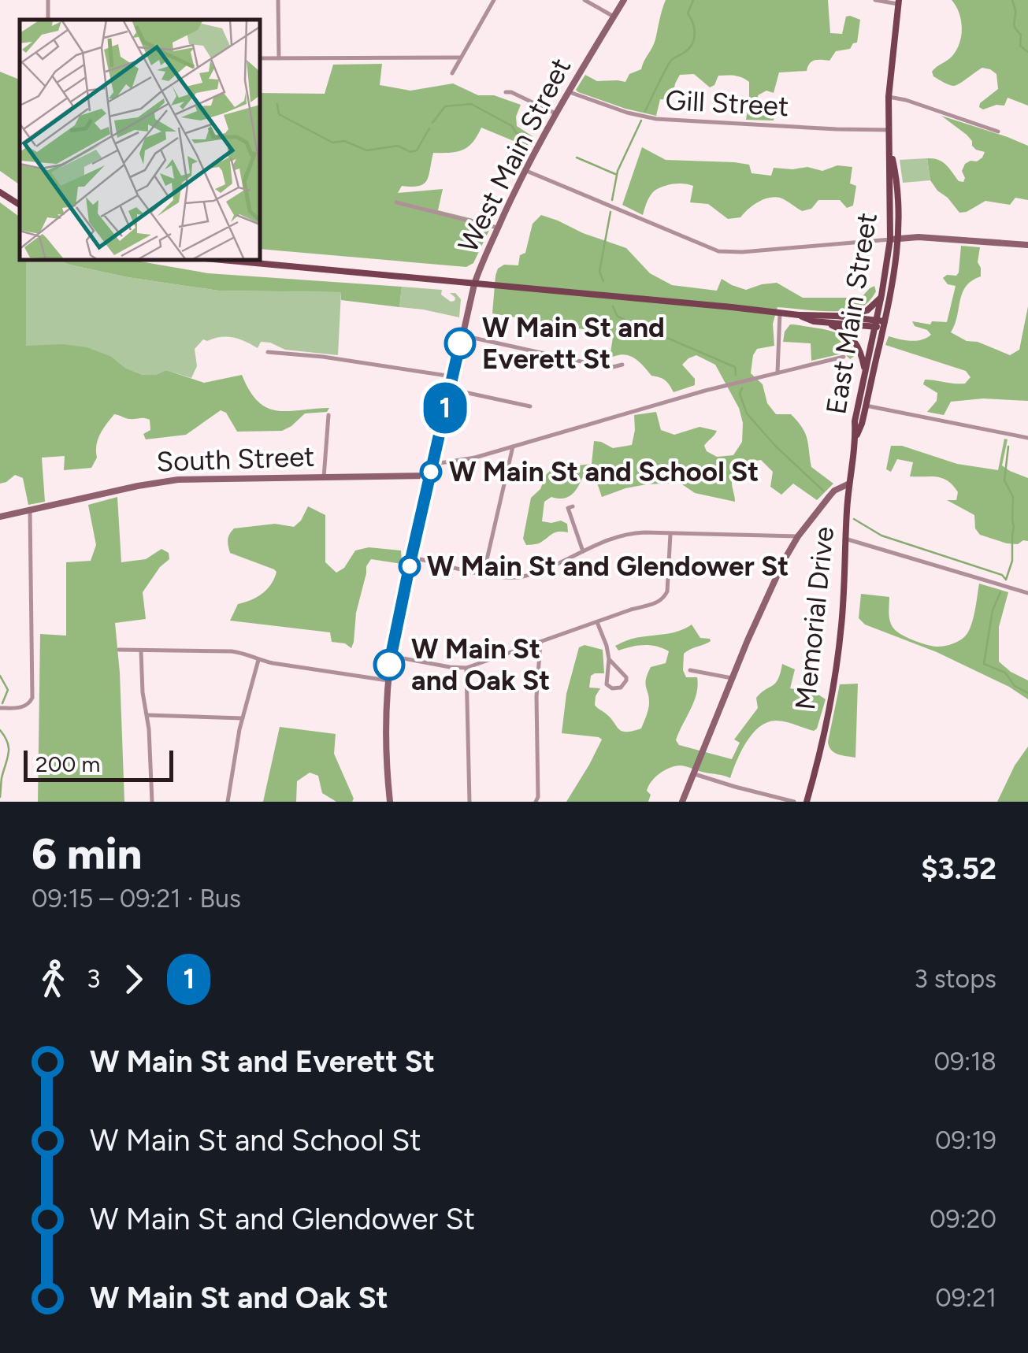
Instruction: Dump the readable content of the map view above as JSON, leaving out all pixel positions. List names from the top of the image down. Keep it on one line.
{"streets":{"main road":["West Main Street","East Main Street","South Street","Memorial Drive"],"street":["Gill Street"]},"crossings":[["Gill Street","West Main Street"],["Gill Street","East Main Street"],["West Main Street","South Street"],["East Main Street","Memorial Drive"]],"places":["W Main St and Everett St","W Main St and School St","W Main St and Glendower St","W Main St and Oak St"],"lines":["bus line 1"],"scale_bar":"200 m","page":{"on_map":"1","scale":"200 m","heading":["6 min","09:15 – 09:21 · Bus","$3.52"],"legs":["3","1","3 stops"],"list":[{"name":"W Main St and Everett St","value":"09:18"},{"name":"W Main St and School St","value":"09:19"},{"name":"W Main St and Glendower St","value":"09:20"},{"name":"W Main St and Oak St","value":"09:21"}]}}
